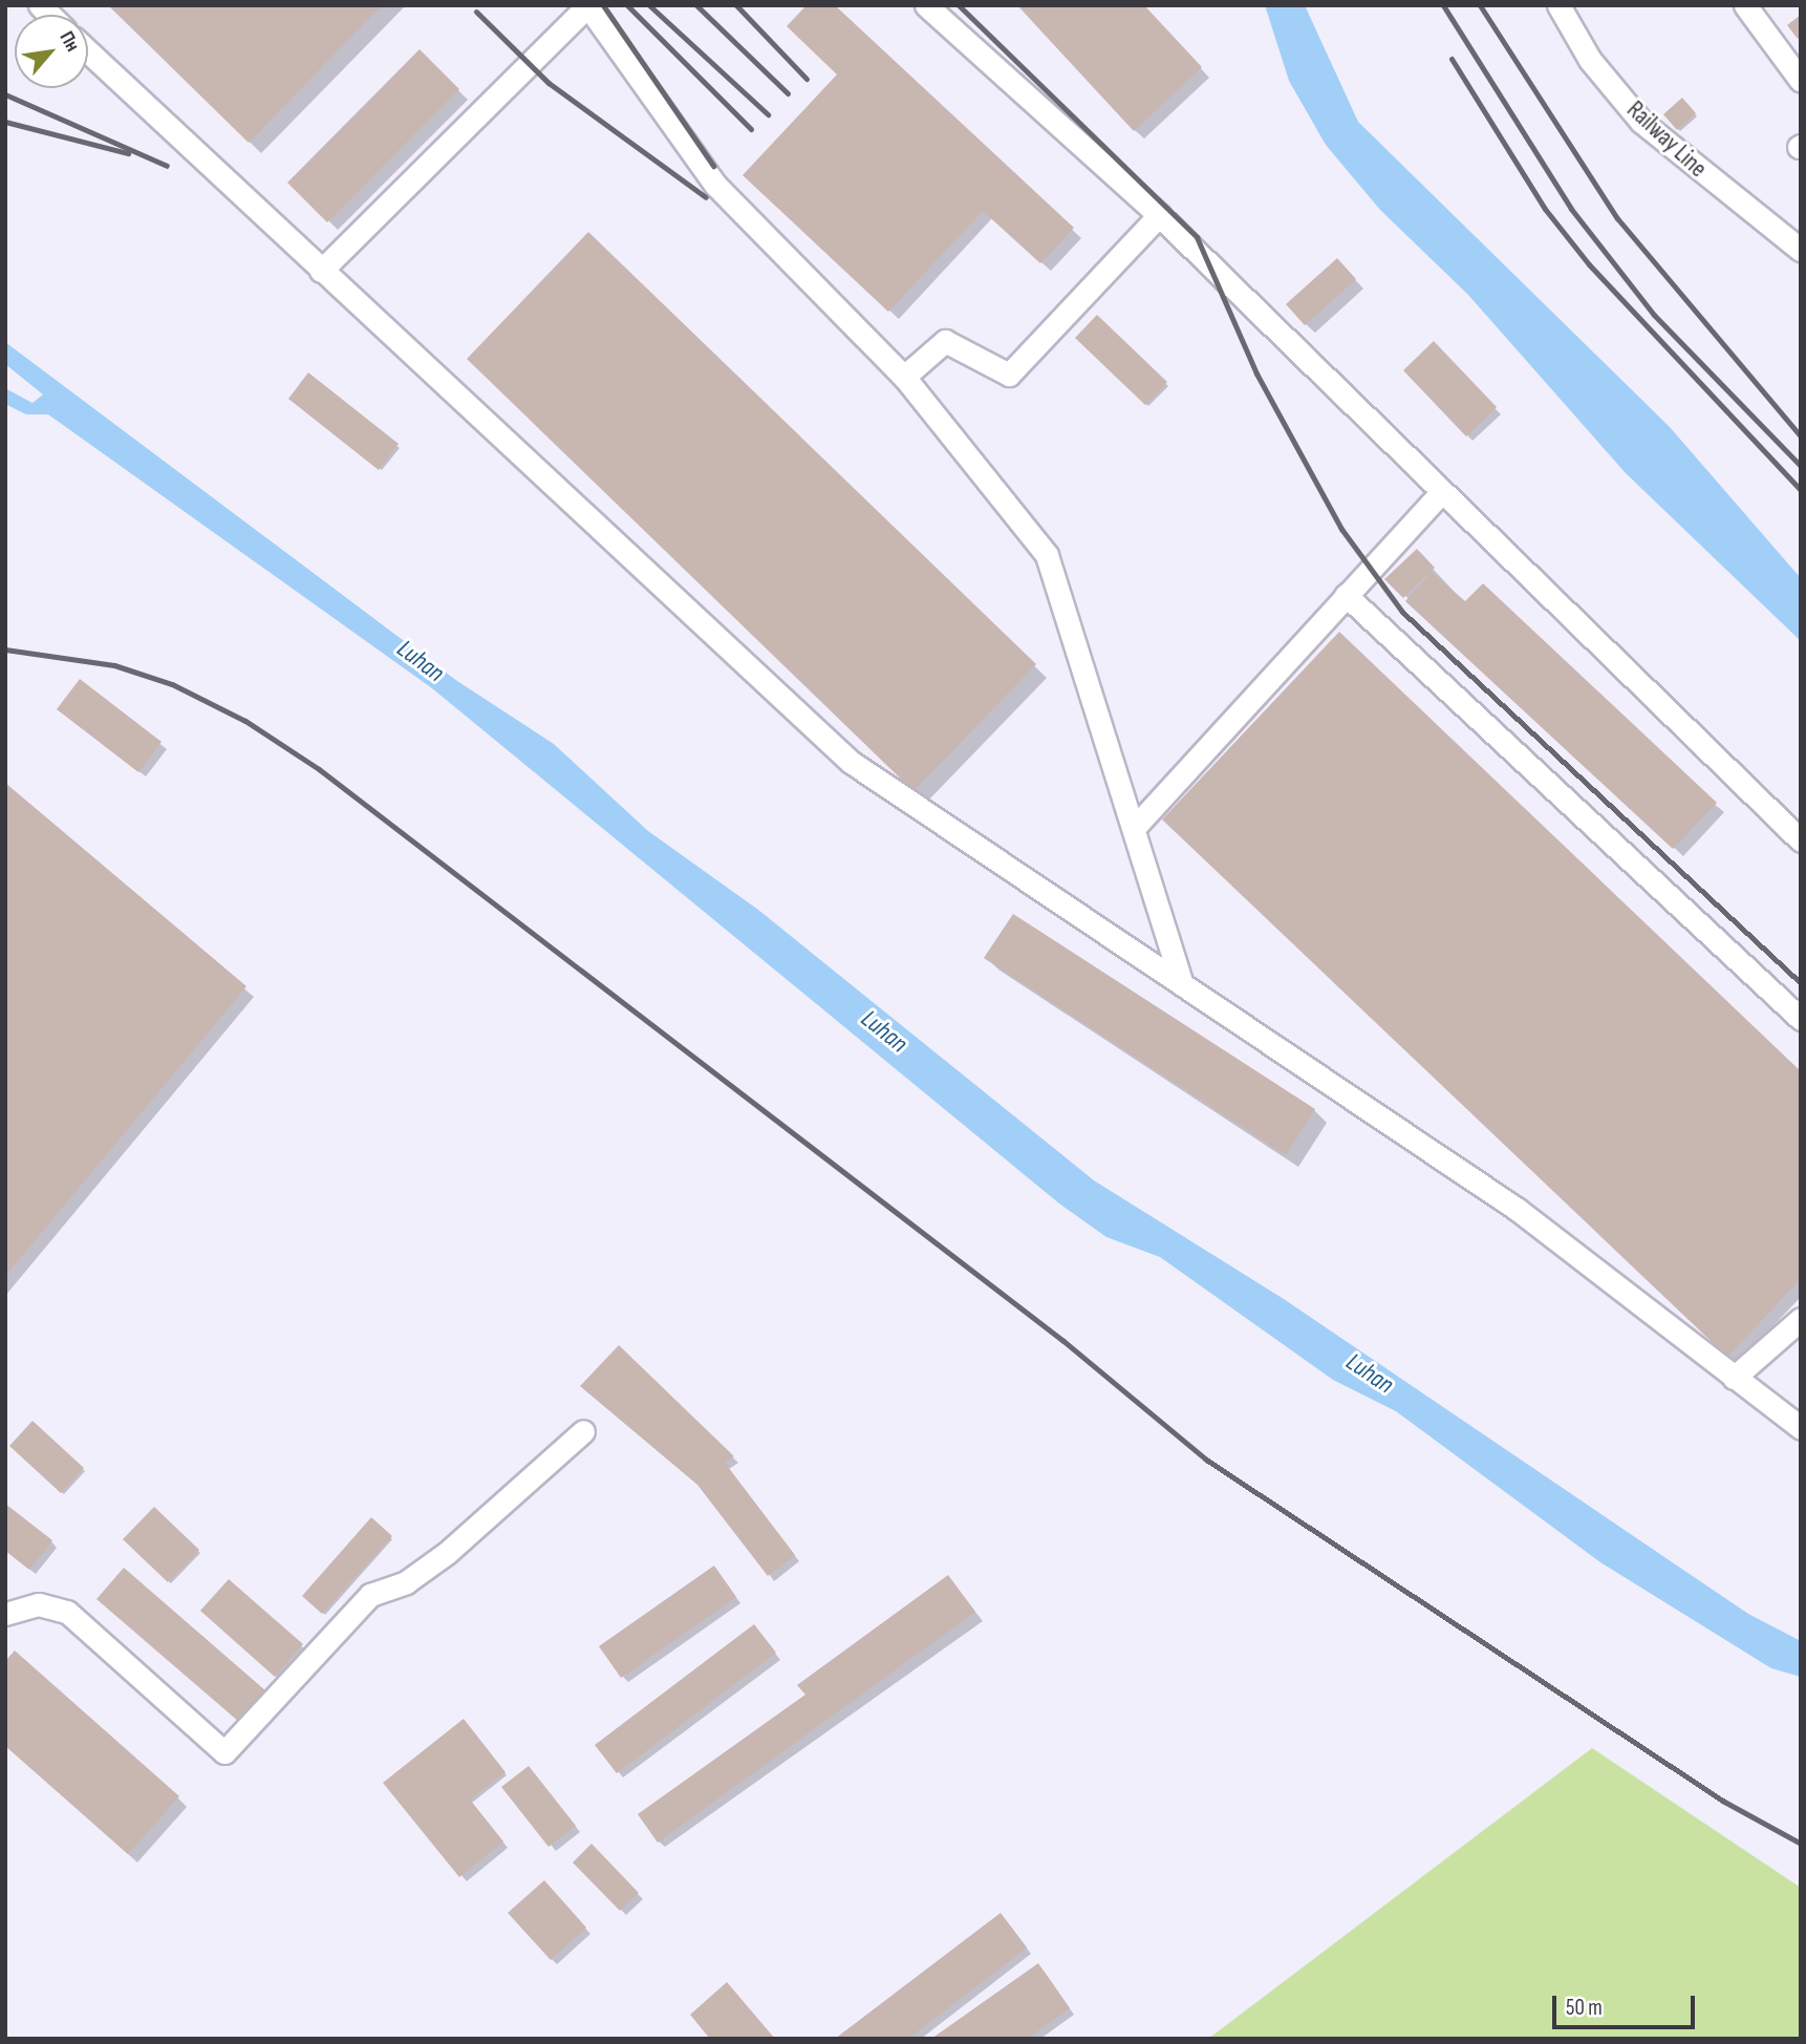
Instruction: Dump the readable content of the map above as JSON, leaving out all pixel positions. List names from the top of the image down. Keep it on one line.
{"streets":{"street":["Railway Line"]},"water":["Luhan"],"scale_bar":"50 m","north":"top right"}
